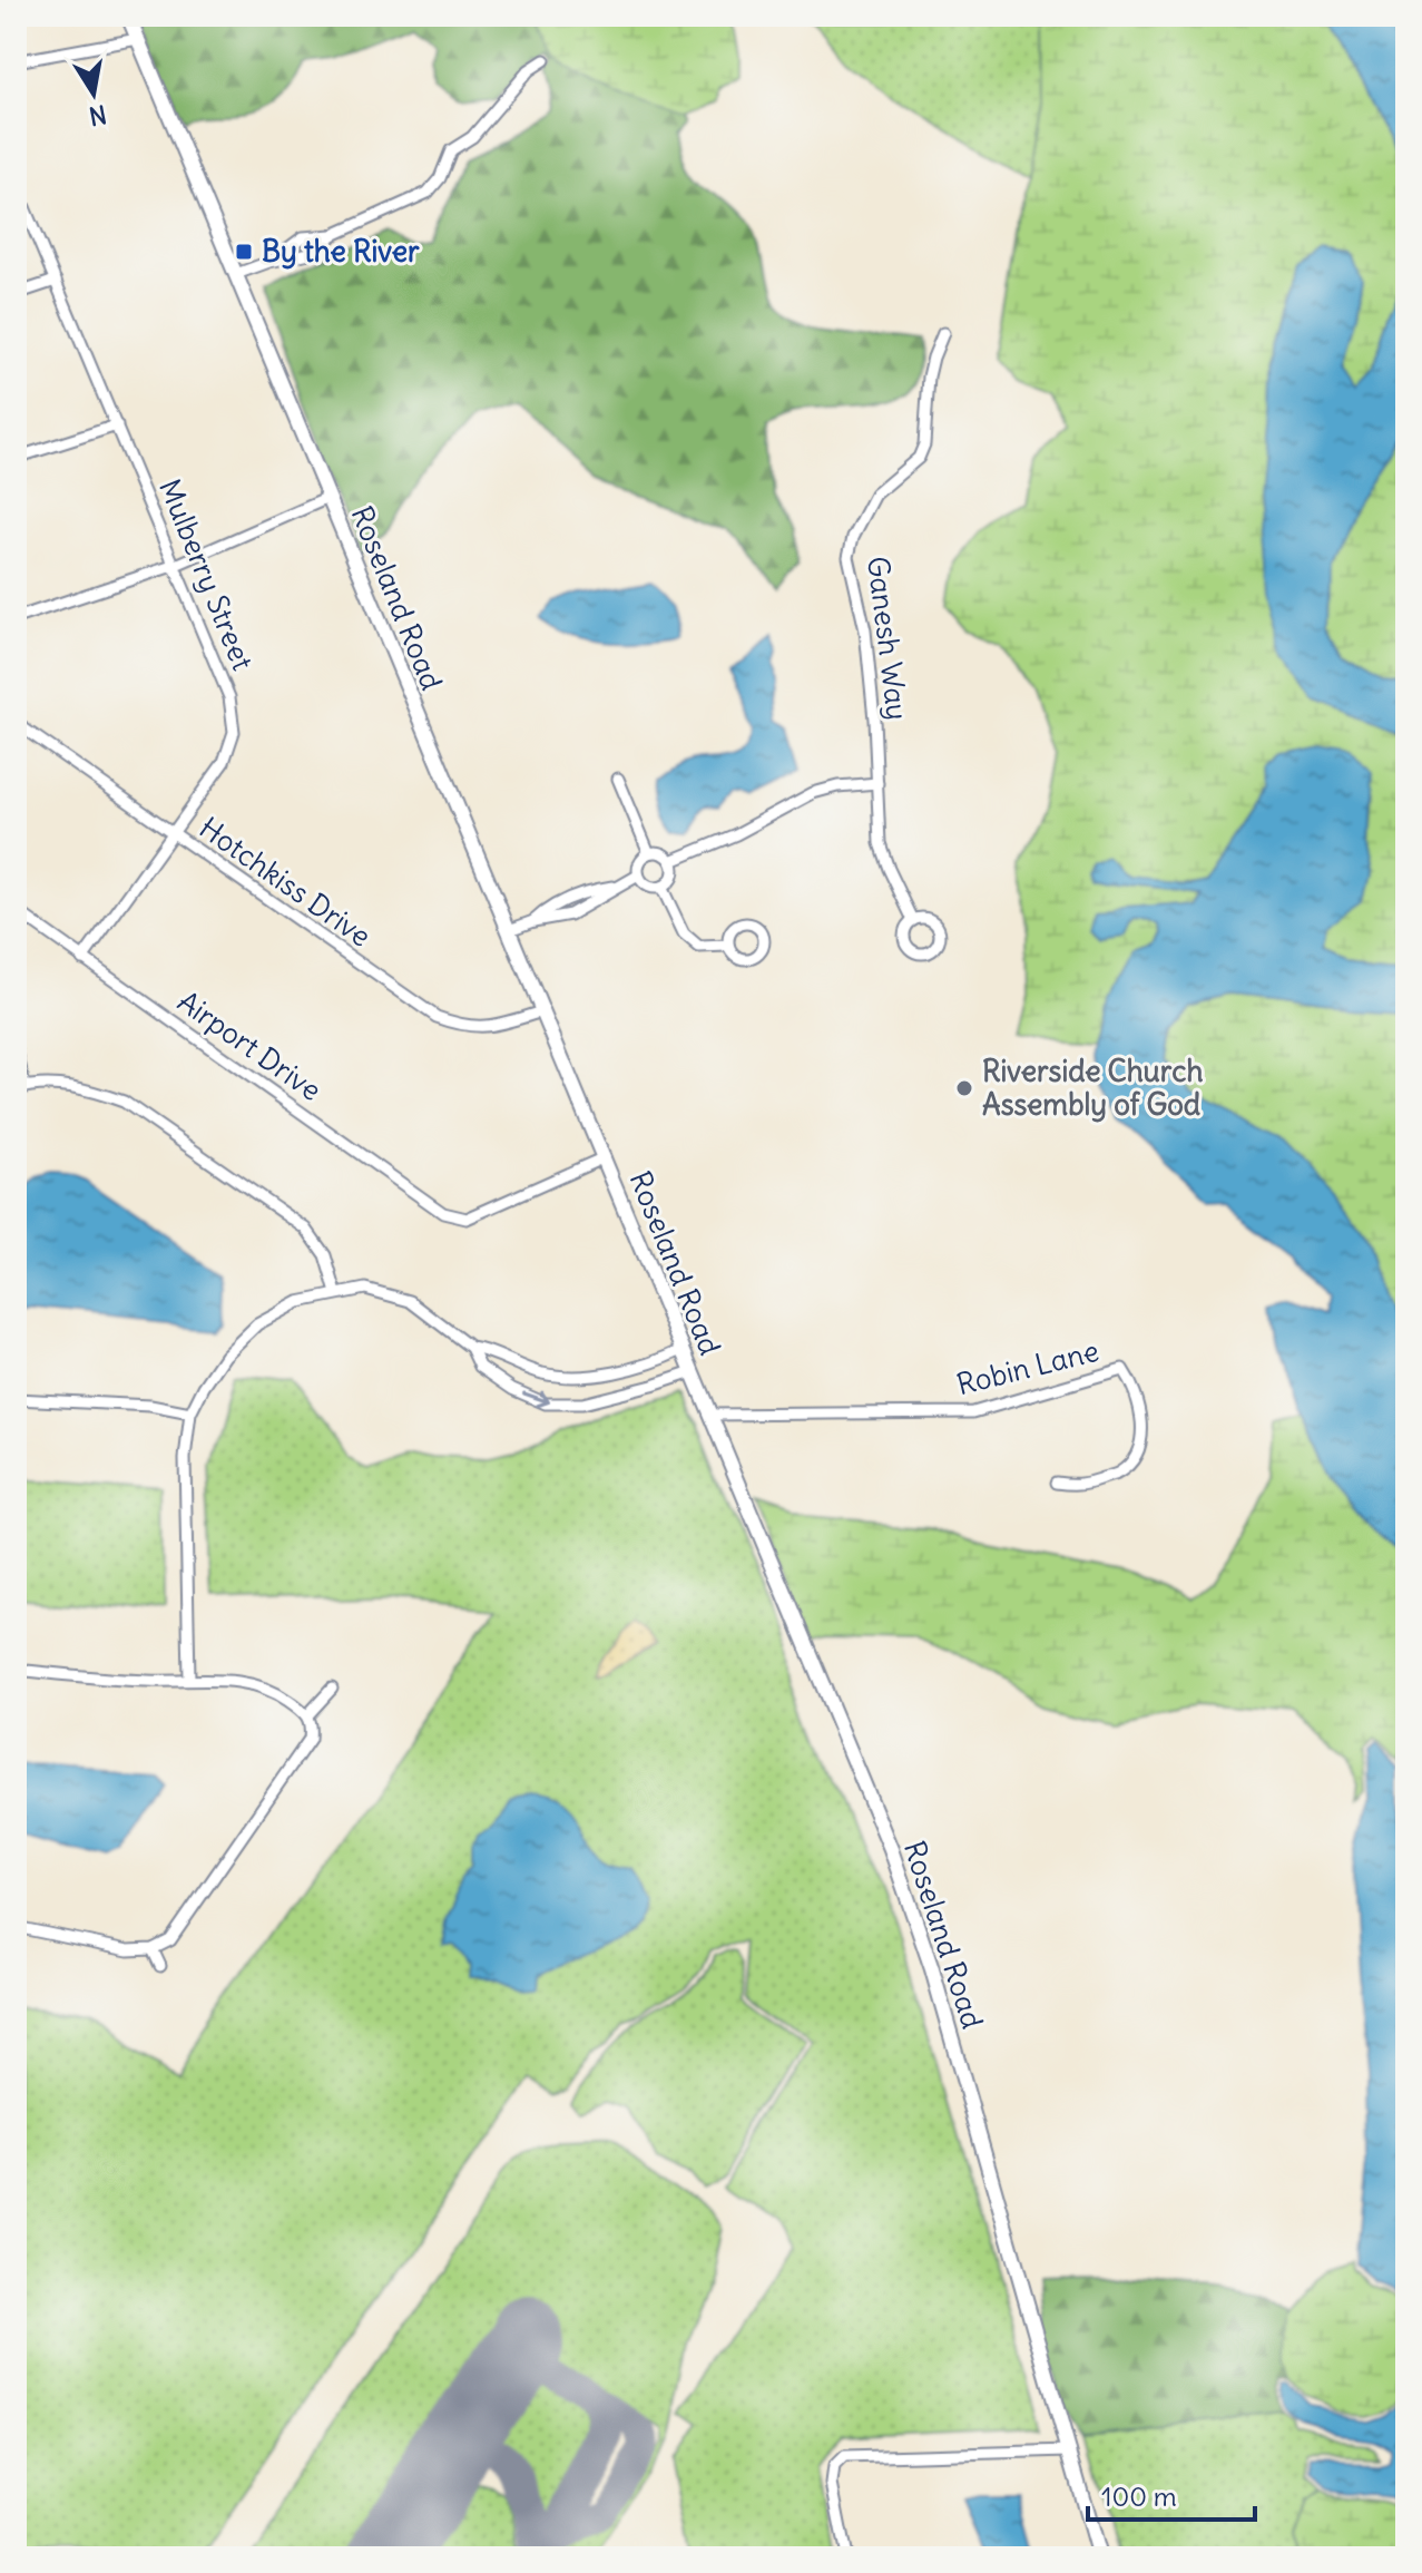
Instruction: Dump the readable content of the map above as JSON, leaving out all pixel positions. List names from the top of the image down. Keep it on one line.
{"streets":{"main road":["Roseland Road"],"street":["Mulberry Street","Ganesh Way","Hotchkiss Drive","Airport Drive","Robin Lane"]},"crossings":[["Mulberry Street","Hotchkiss Drive"],["Mulberry Street","Airport Drive"],["Roseland Road","Hotchkiss Drive"],["Roseland Road","Airport Drive"],["Roseland Road","Robin Lane"]],"places":{"transit":["By the River"],"other":["Riverside Church Assembly of God"]},"scale_bar":"100 m","north":"bottom"}
